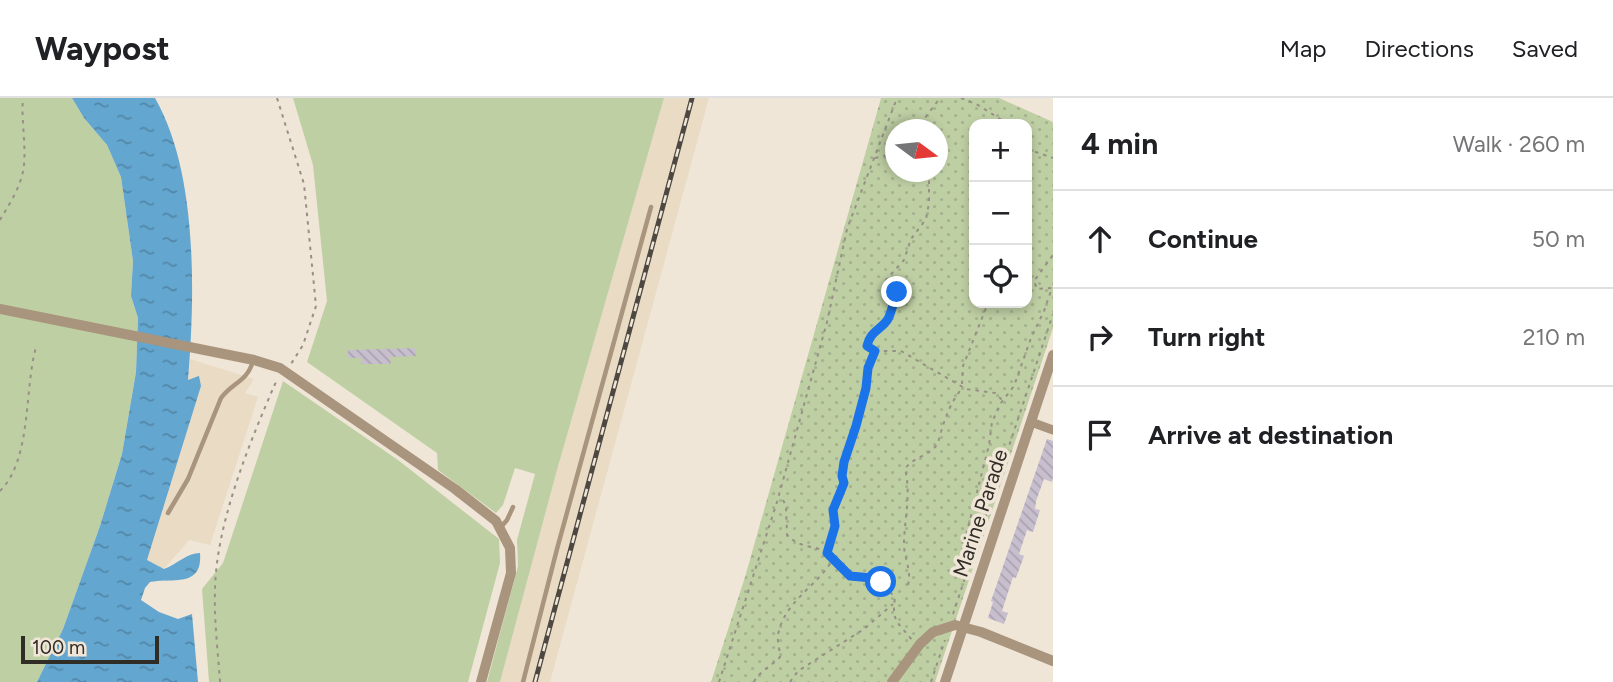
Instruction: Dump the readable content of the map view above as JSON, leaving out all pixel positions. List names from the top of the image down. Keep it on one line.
{"streets":{"street":["Marine Parade"]},"scale_bar":"100 m","north":"right","page":{"header":"Waypost","nav":["Map","Directions","Saved"],"heading":["4 min","Walk · 260 m"],"map_buttons":["+","−"],"list":[["Continue","50 m"],["Turn right","210 m"],"Arrive at destination"],"scale":"100 m"}}
